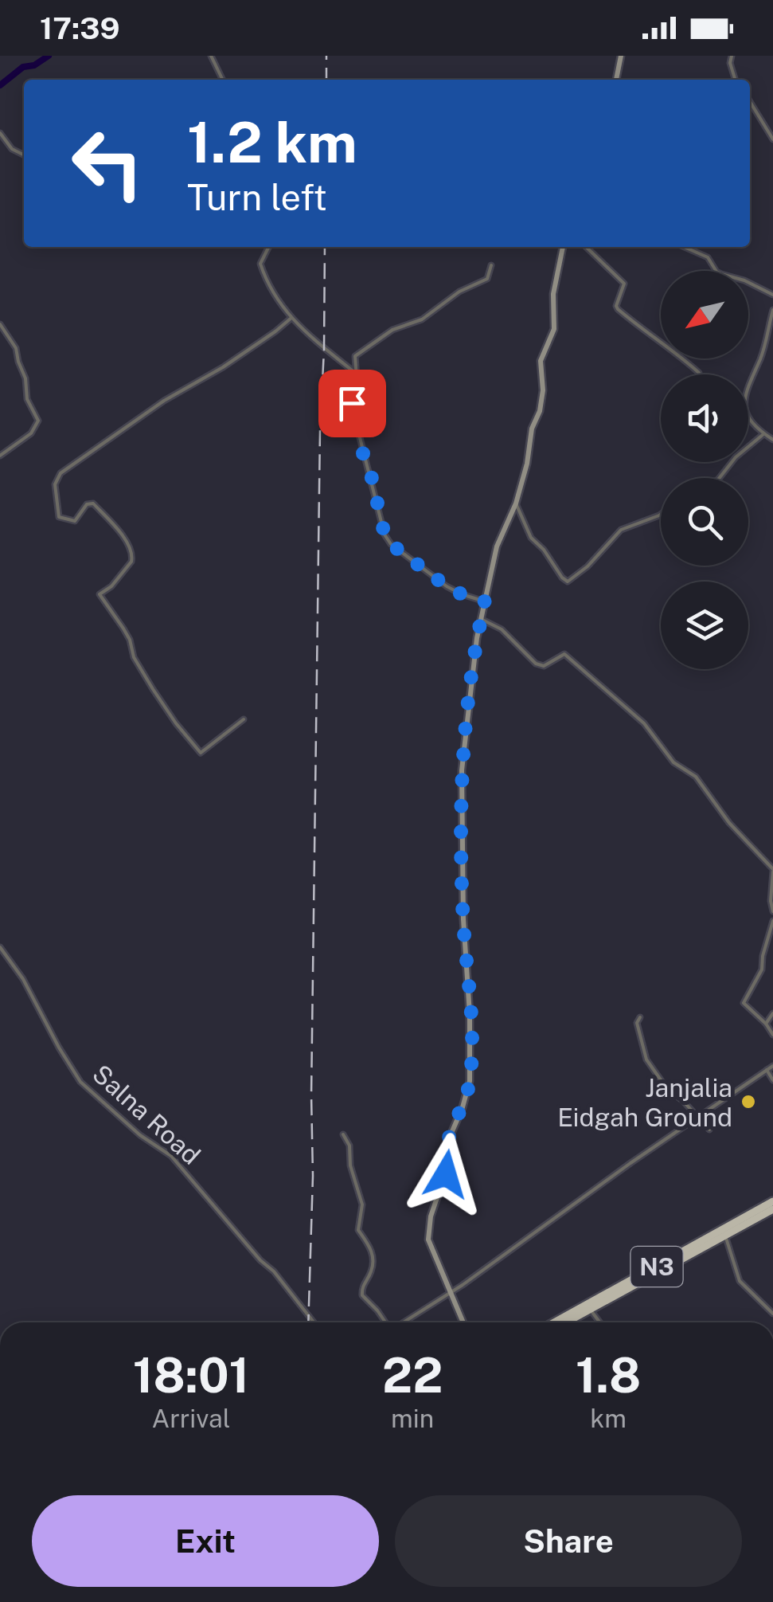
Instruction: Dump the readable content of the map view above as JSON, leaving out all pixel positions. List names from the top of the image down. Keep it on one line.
{"streets":{"highway":["N3"],"street":["Salna Road"]},"places":["Janjalia Eidgah Ground"],"north":"bottom left","page":{"status":"17:39","turn":["1.2 km","Turn left"],"eta":["18:01","Arrival","22","min","1.8","km"],"buttons":["Exit","Share"]}}
